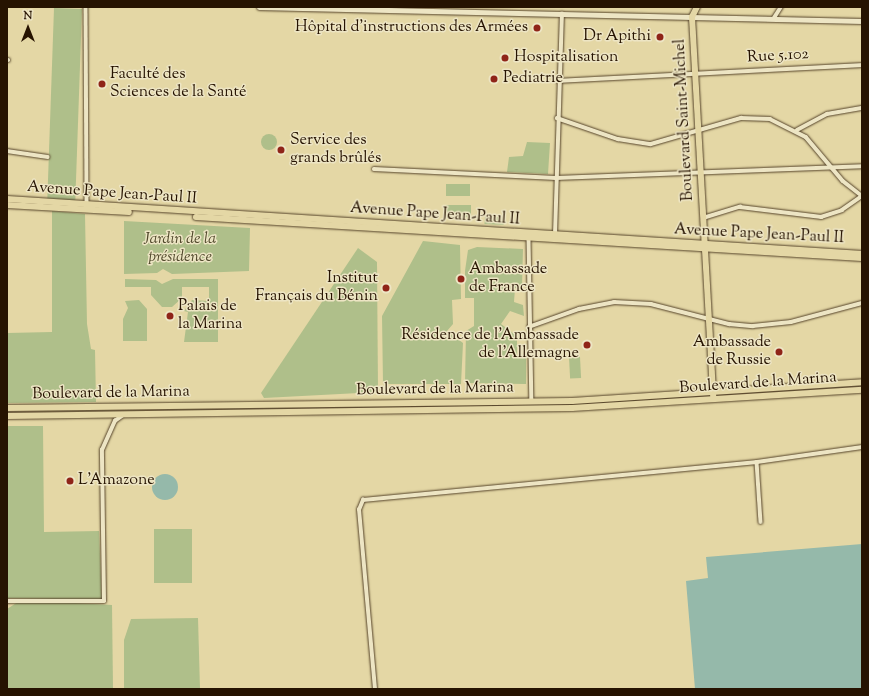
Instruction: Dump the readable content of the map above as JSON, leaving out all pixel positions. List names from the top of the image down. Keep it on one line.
{"streets":{"main road":["Boulevard Saint-Michel","Avenue Pape Jean-Paul II","Boulevard de la Marina"],"street":["Rue 5.102"]},"crossings":[["Rue 5.102","Boulevard Saint-Michel"],["Boulevard Saint-Michel","Avenue Pape Jean-Paul II"],["Boulevard Saint-Michel","Boulevard de la Marina"]],"parks":["Jardin de la présidence"],"places":["Hôpital d'instructions des Armées","Dr Apithi","Hospitalisation","Pediatrie","Faculté des Sciences de la Santé","Service des grands brûlés","Ambassade de France","Institut Français du Bénin","Palais de la Marina","Résidence de l'Ambassade de l'Allemagne","Ambassade de Russie","L'Amazone"],"north":"top"}
